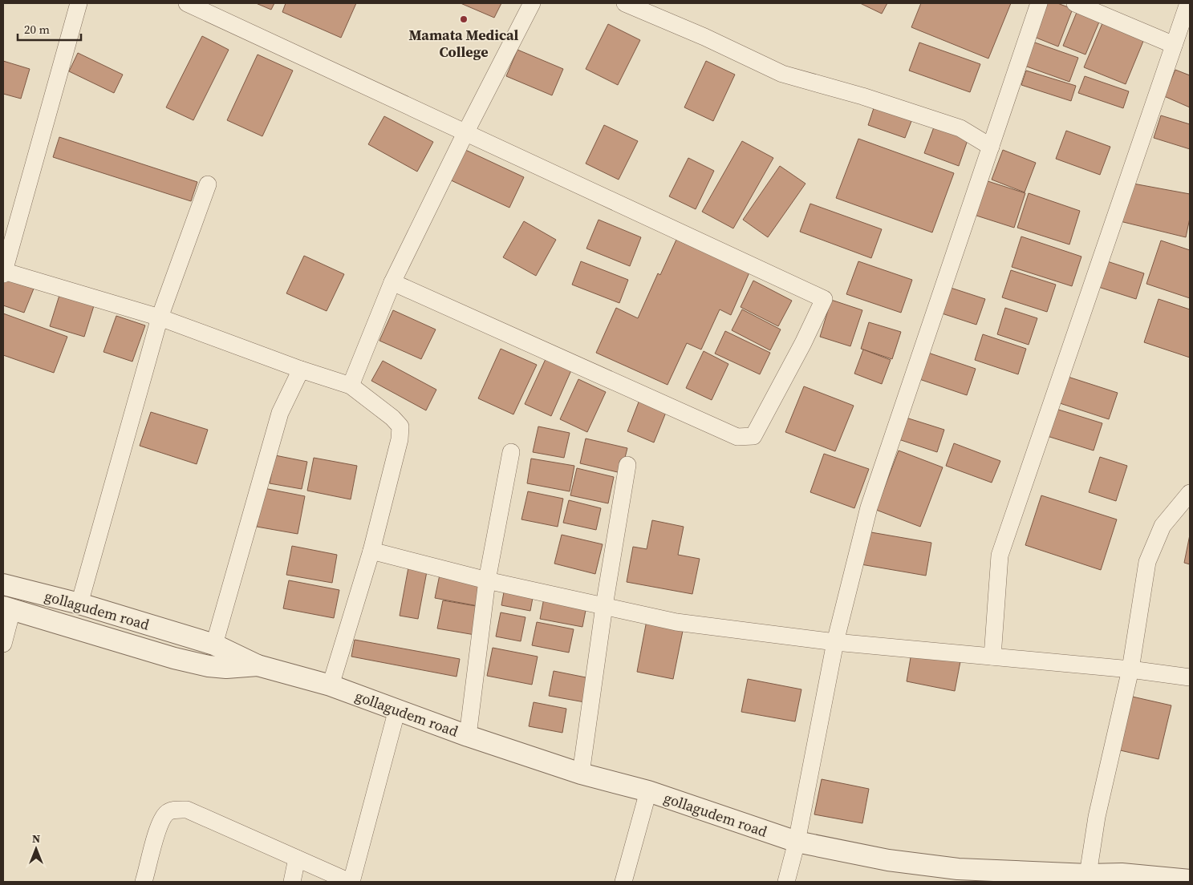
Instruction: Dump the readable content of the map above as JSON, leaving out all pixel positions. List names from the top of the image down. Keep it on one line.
{"streets":{"street":["gollagudem road"]},"places":["Mamata Medical College"],"scale_bar":"20 m","north":"top"}
